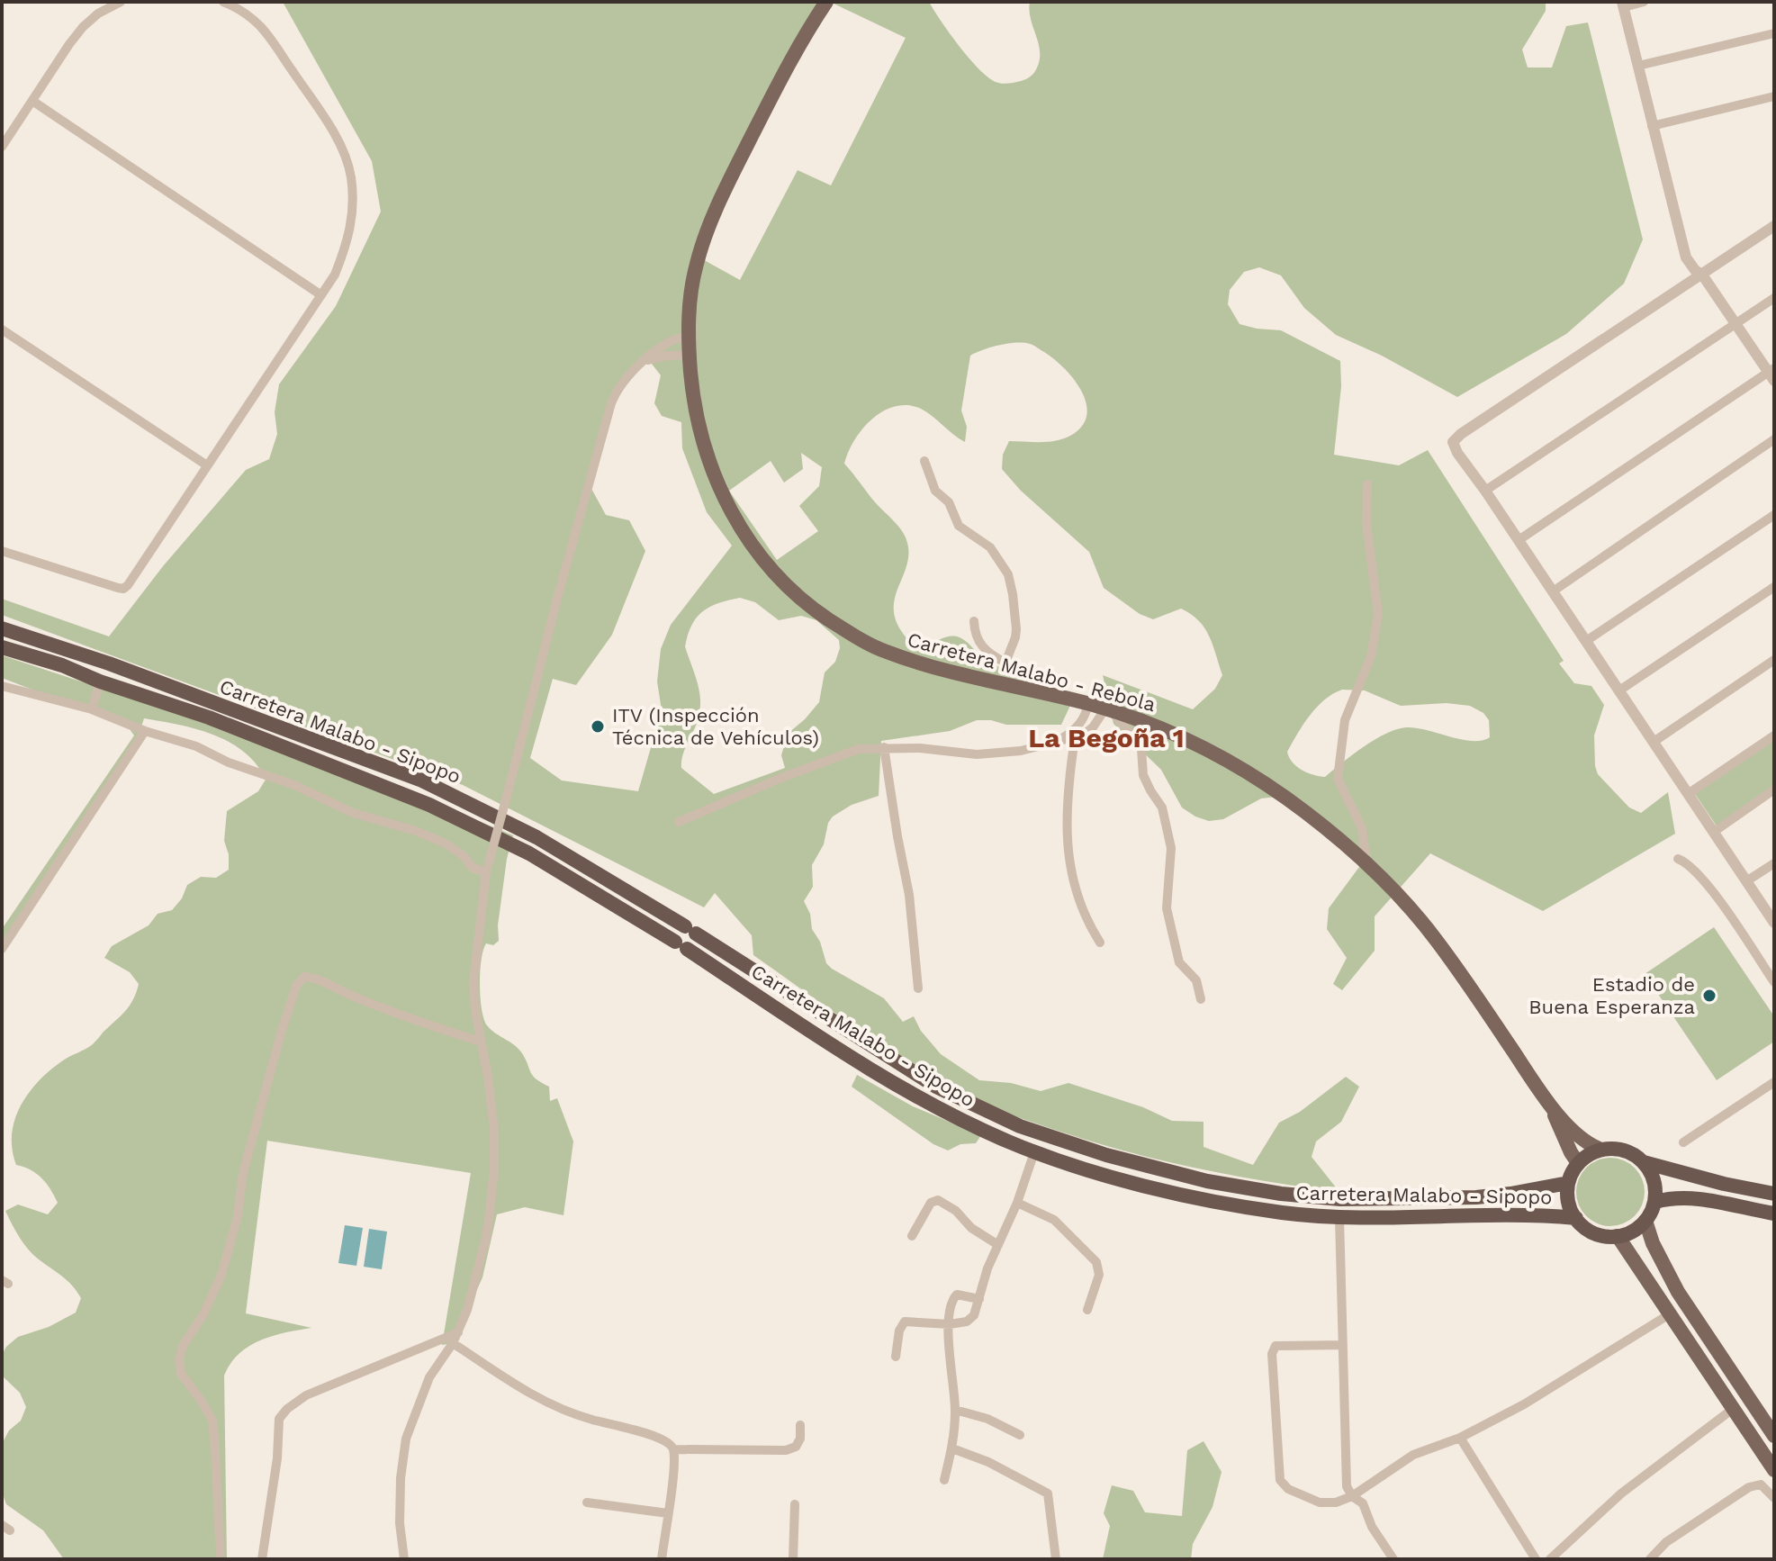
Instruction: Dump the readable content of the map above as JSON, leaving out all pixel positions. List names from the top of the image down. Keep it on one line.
{"streets":{"highway":["Carretera Malabo - Sipopo"],"main road":["Carretera Malabo - Rebola"]},"crossings":[["Carretera Malabo - Rebola","Carretera Malabo - Sipopo"]],"districts":["La Begoña 1"],"places":["ITV (Inspección Técnica de Vehículos)","Estadio de Buena Esperanza"]}
